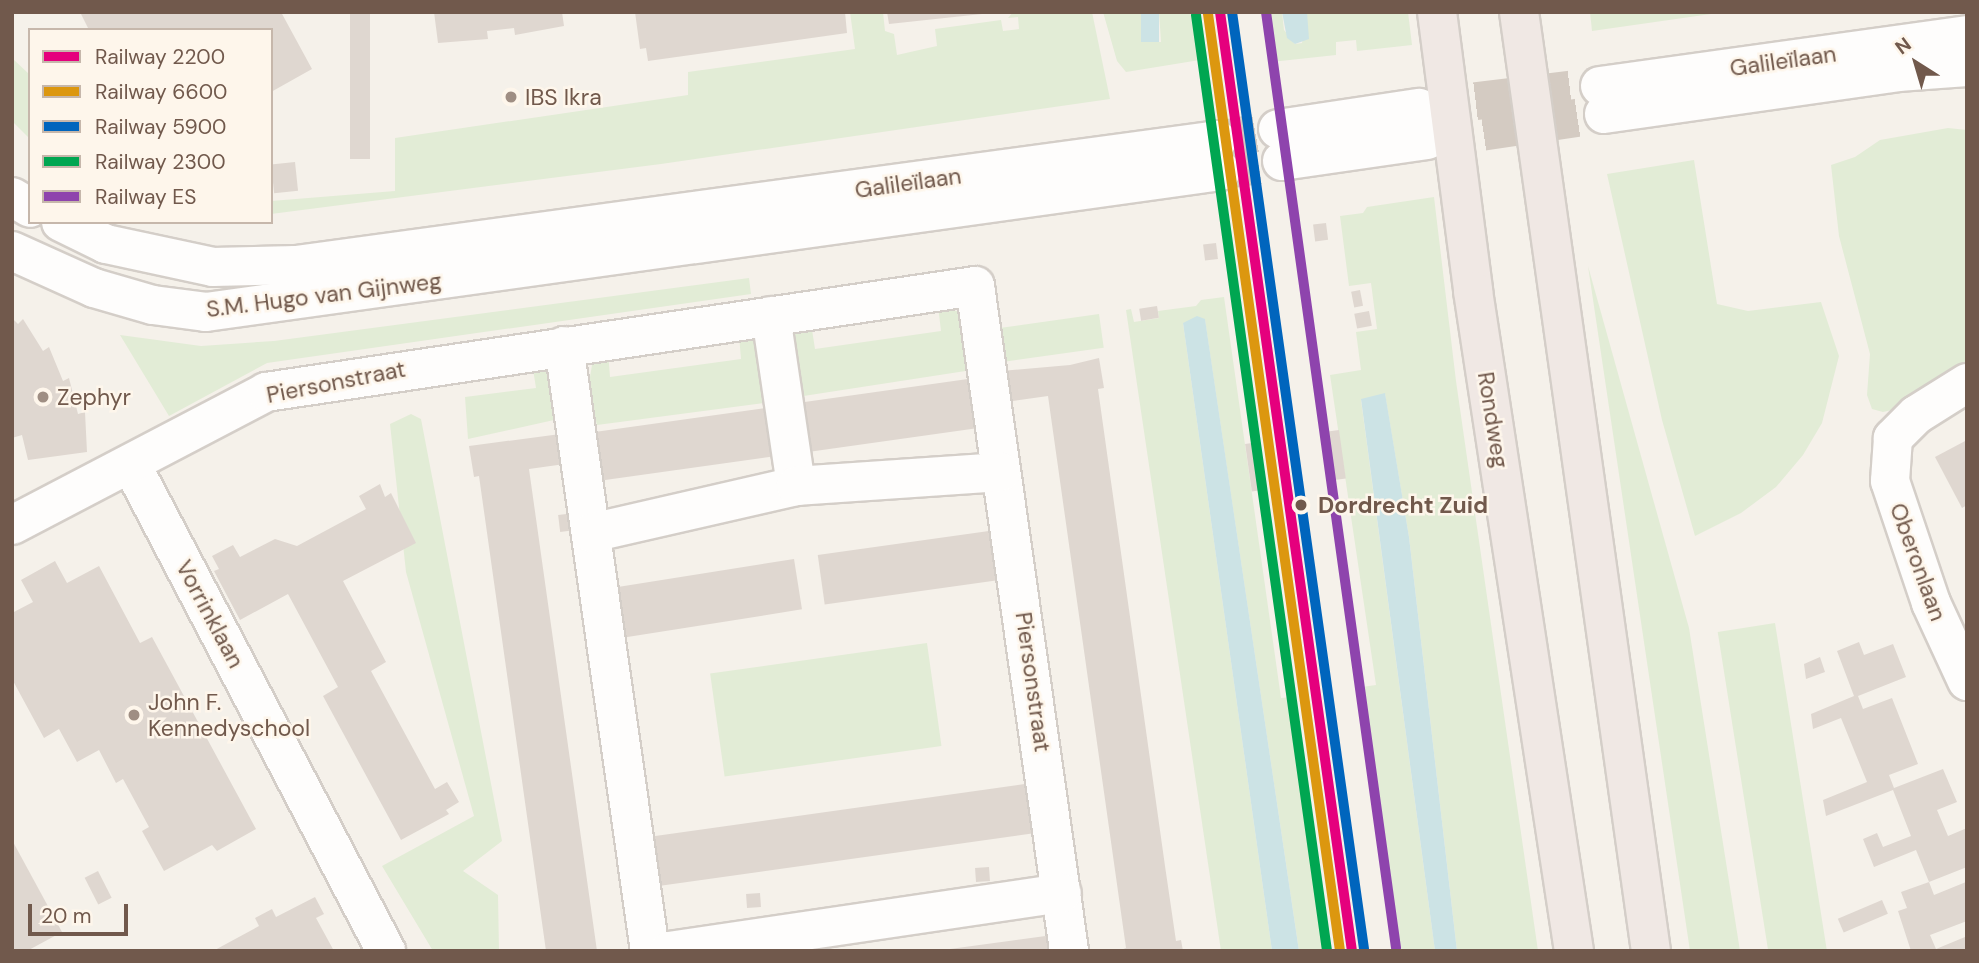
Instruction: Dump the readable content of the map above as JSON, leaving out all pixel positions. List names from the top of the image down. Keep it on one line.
{"streets":{"highway":["Rondweg"],"street":["Galileïlaan","S.M. Hugo van Gijnweg","Piersonstraat","Oberonlaan","Vorrinklaan"]},"crossings":[["Galileïlaan","S.M. Hugo van Gijnweg"],["Piersonstraat","Vorrinklaan"]],"places":["IBS Ikra","Zephyr","Dordrecht Zuid","John F. Kennedyschool"],"lines":["rail line 2200","rail line 5900","rail line ES","rail line 6600","rail line 2300"],"legend":["Railway 2200","Railway 6600","Railway 5900","Railway 2300","Railway ES"],"scale_bar":"20 m","north":"top left"}
